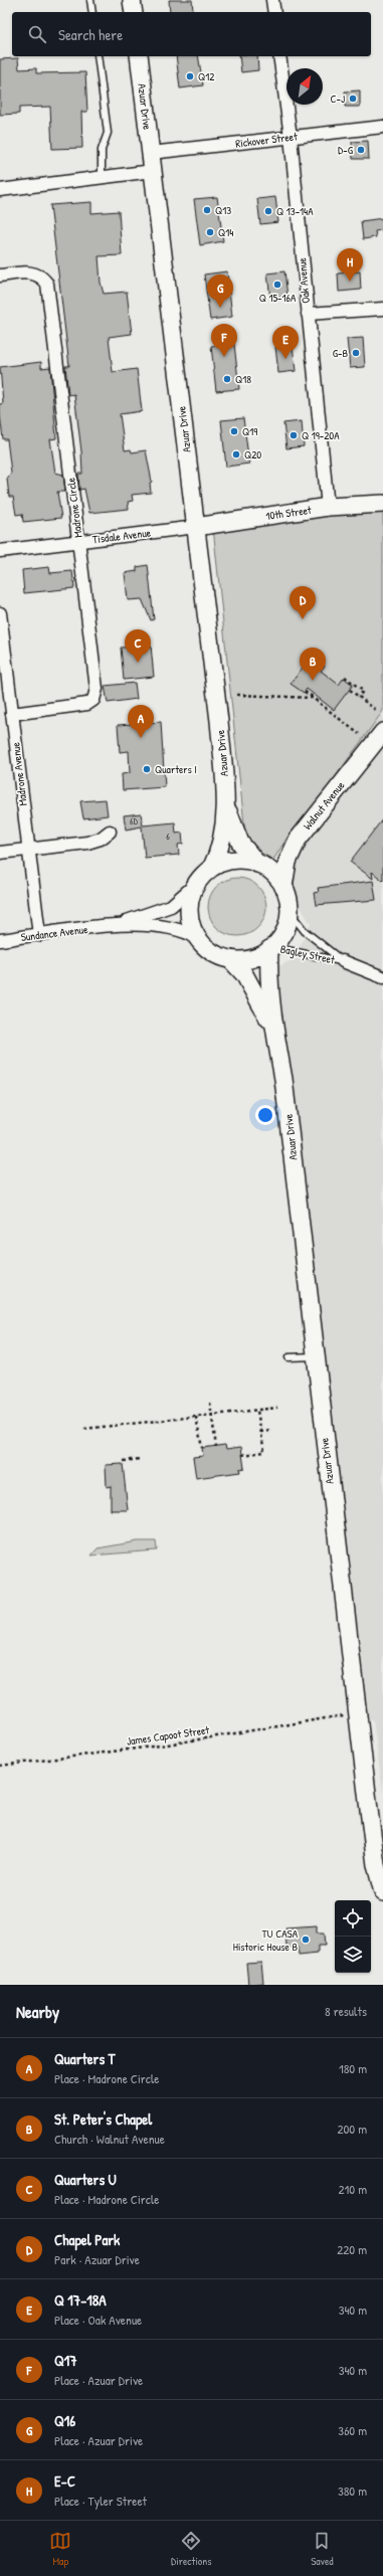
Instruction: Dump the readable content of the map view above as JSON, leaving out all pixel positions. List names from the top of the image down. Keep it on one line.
{"streets":{"main road":["Azuar Drive","10th Street","Walnut Avenue"],"street":["Rickover Street","Oak Avenue","Madrone Circle","Tisdale Avenue","Madrone Avenue","Sundance Avenue","Bagley Street"],"path":["James Capoot Street"]},"crossings":[["Azuar Drive","Rickover Street"],["Azuar Drive","10th Street"],["Azuar Drive","Tisdale Avenue"],["Azuar Drive","Walnut Avenue"],["Azuar Drive","Sundance Avenue"],["Azuar Drive","Bagley Street"],["Rickover Street","Oak Avenue"],["Oak Avenue","10th Street"],["Madrone Circle","Tisdale Avenue"],["Madrone Circle","Madrone Avenue"],["10th Street","Tisdale Avenue"],["Madrone Avenue","Sundance Avenue"],["Walnut Avenue","Sundance Avenue"],["Walnut Avenue","Bagley Street"],["Sundance Avenue","Bagley Street"]],"places":["Q12","C-J","D-G","Q13","Q 13-14A","Q14","Q 15-16A","G-B","Q18","Q19","Q 19-20A","Q20","Quarters I","TU CASA Historic House B"],"house_numbers":["6D","6"],"north":"top right","page":{"search":"Search here","pins":["H","G","F","E","D","C","B","A"],"heading":["Nearby","8 results"],"list":[{"mark":"A","name":"Quarters T","note":"Place · Madrone Circle","value":"180 m"},{"mark":"B","name":"St. Peter's Chapel","note":"Church · Walnut Avenue","value":"200 m"},{"mark":"C","name":"Quarters U","note":"Place · Madrone Circle","value":"210 m"},{"mark":"D","name":"Chapel Park","note":"Park · Azuar Drive","value":"220 m"},{"mark":"E","name":"Q 17-18A","note":"Place · Oak Avenue","value":"340 m"},{"mark":"F","name":"Q17","note":"Place · Azuar Drive","value":"340 m"},{"mark":"G","name":"Q16","note":"Place · Azuar Drive","value":"360 m"},{"mark":"H","name":"E-C","note":"Place · Tyler Street","value":"380 m"}],"nav":["Map","Directions","Saved"]}}
